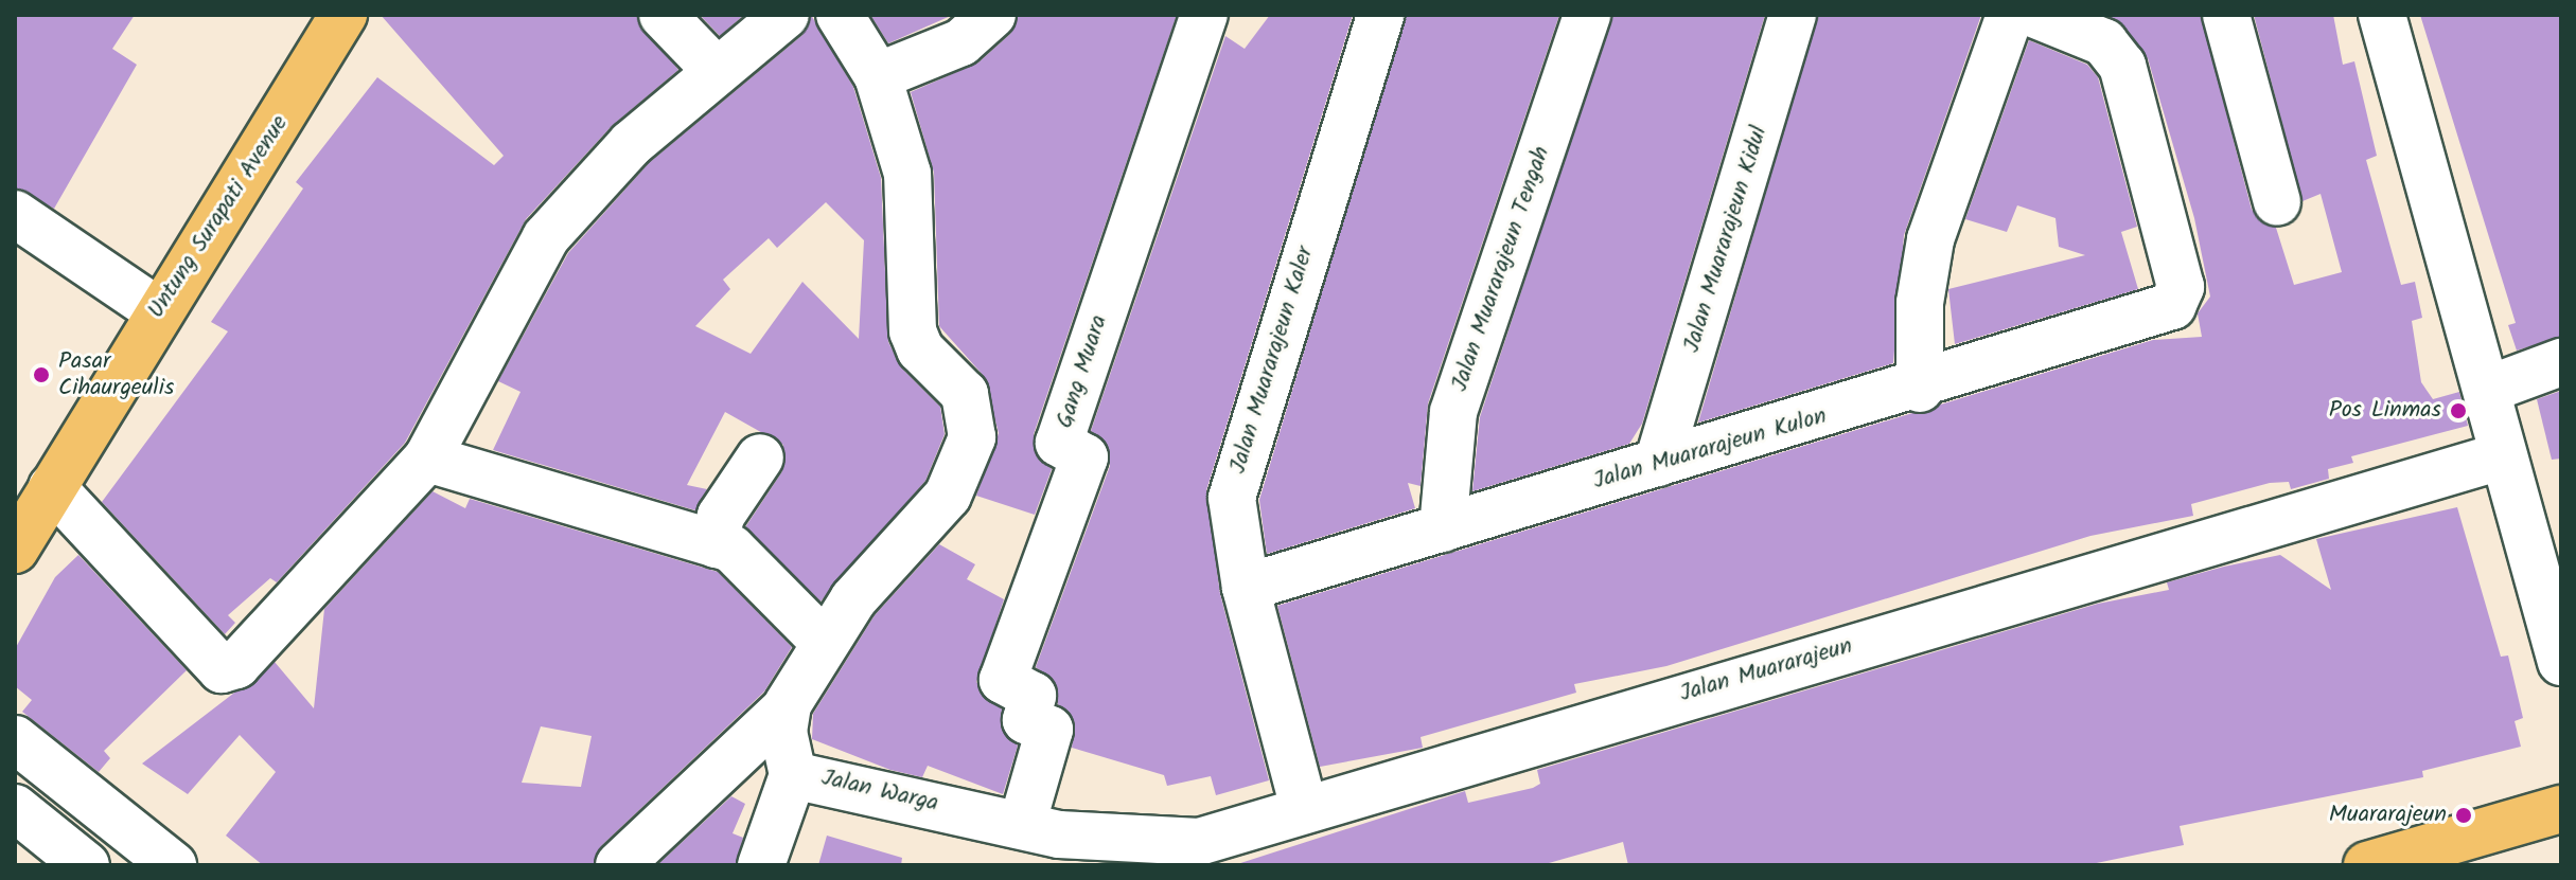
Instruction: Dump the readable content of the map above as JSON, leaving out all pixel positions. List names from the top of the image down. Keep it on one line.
{"streets":{"main road":["Untung Surapati Avenue"],"street":["Jalan Muararajeun Kidul","Jalan Muararajeun Tengah","Jalan Muararajeun Kaler","Gang Muara","Jalan Muararajeun Kulon","Jalan Muararajeun","Jalan Warga"]},"crossings":[["Jalan Muararajeun Kidul","Jalan Muararajeun Kulon"],["Jalan Muararajeun Tengah","Jalan Muararajeun Kulon"],["Jalan Muararajeun Kaler","Jalan Muararajeun Kulon"],["Jalan Muararajeun Kaler","Jalan Muararajeun"],["Gang Muara","Jalan Muararajeun"],["Gang Muara","Jalan Warga"],["Jalan Muararajeun","Jalan Warga"]],"places":["Pasar Cihaurgeulis","Pos Linmas","Muararajeun"]}
